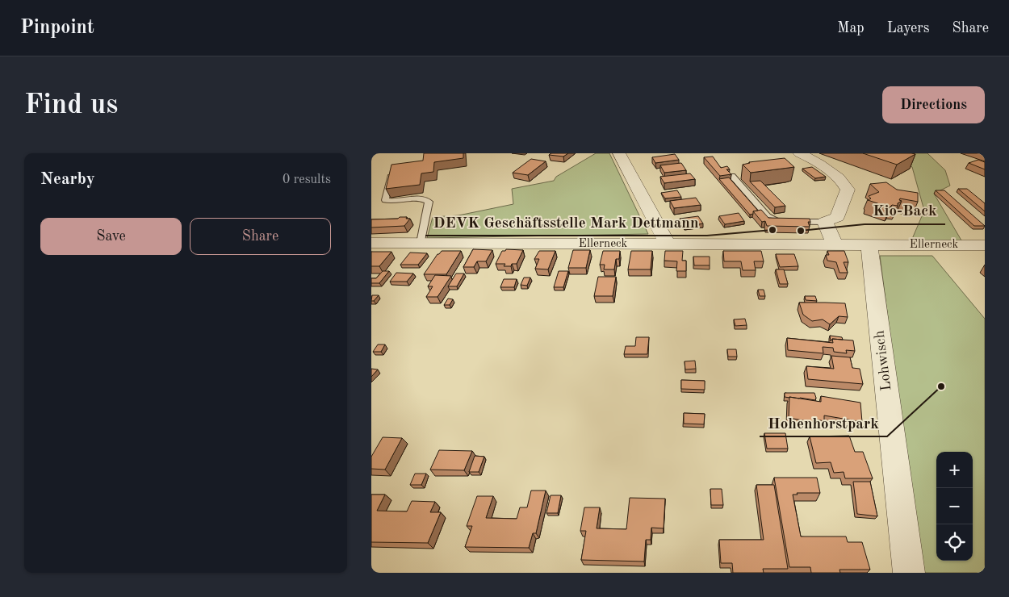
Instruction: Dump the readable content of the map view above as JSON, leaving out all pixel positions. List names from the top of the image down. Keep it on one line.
{"streets":{"street":["Ellerneck","Lohwisch"]},"crossings":[["Ellerneck","Lohwisch"]],"places":["DEVK Geschäftsstelle Mark Dettmann","Kio-Back","Hohenhorstpark"],"page":{"header":"Pinpoint","nav":["Map","Layers","Share"],"buttons":["Directions",["Save","Share"]],"title":"Find us","heading":["Nearby","0 results"],"map_buttons":["+","−"]}}
